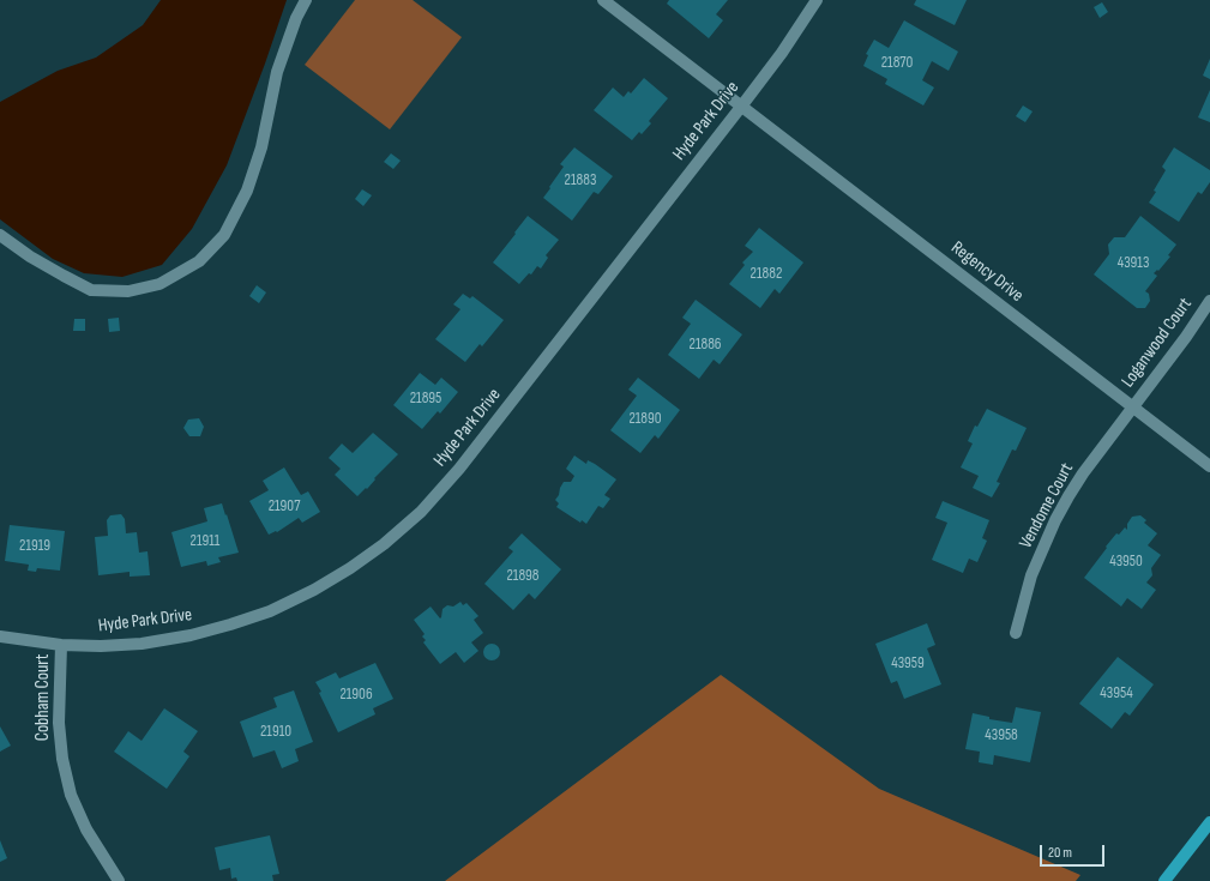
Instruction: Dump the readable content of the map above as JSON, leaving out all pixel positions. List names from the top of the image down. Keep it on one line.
{"streets":{"street":["Hyde Park Drive","Regency Drive","Loganwood Court","Vendome Court","Cobham Court"]},"crossings":[["Hyde Park Drive","Regency Drive"],["Hyde Park Drive","Cobham Court"],["Regency Drive","Loganwood Court"],["Regency Drive","Vendome Court"],["Loganwood Court","Vendome Court"]],"house_numbers":["21870","21883","43913","21882","21886","21895","21890","21907","21911","21919","43950","21898","43959","43954","21906","21910","43958"],"scale_bar":"20 m"}
